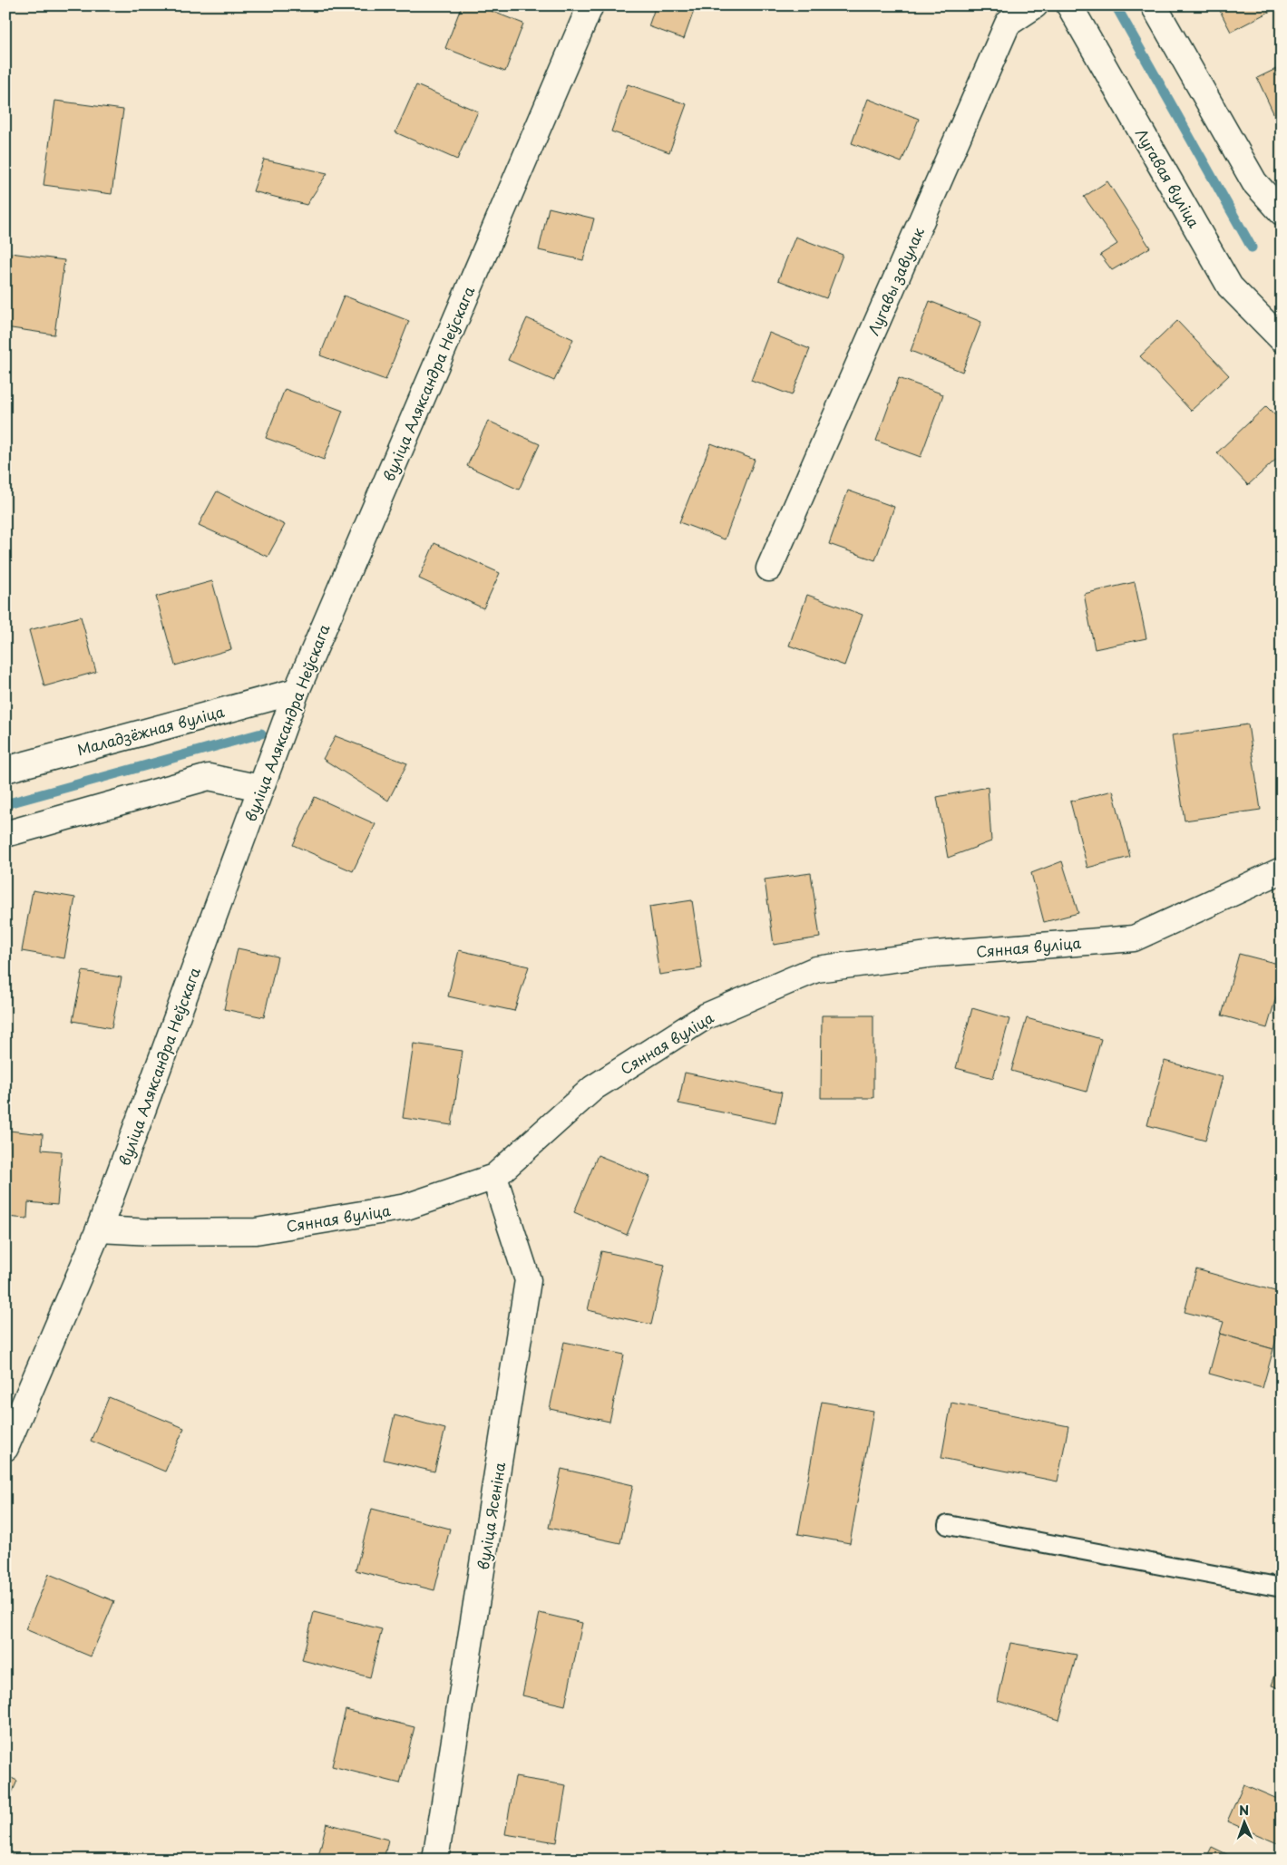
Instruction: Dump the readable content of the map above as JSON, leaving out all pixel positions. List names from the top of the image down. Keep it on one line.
{"streets":{"street":["Лугавая вуліца","Лугавы завулак","вуліца Аляксандра Неўскага","Маладзёжная вуліца","Сянная вуліца","вуліца Ясеніна"]},"crossings":[["вуліца Аляксандра Неўскага","Маладзёжная вуліца"],["вуліца Аляксандра Неўскага","Сянная вуліца"],["Сянная вуліца","вуліца Ясеніна"]],"north":"top"}
